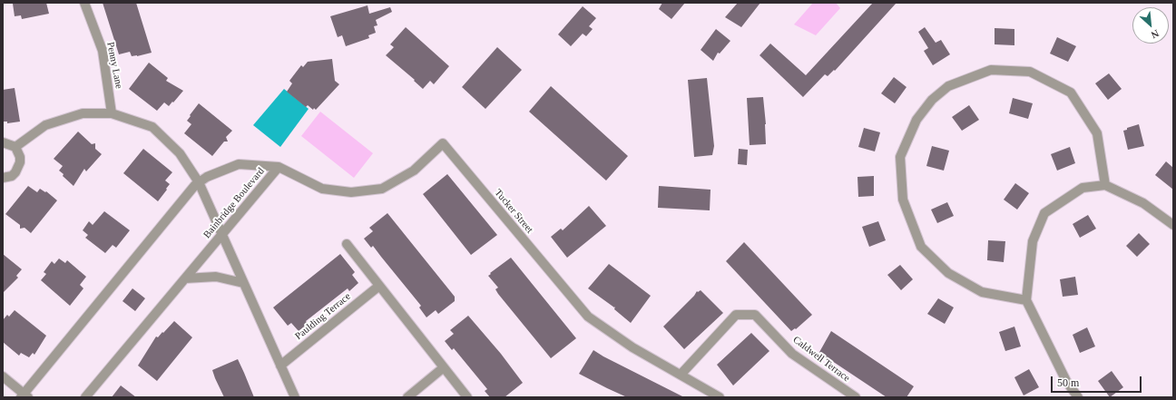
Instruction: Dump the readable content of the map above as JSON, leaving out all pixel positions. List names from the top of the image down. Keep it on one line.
{"streets":{"street":["Penny Lane","Bainbridge Boulevard","Tucker Street","Paulding Terrace","Caldwell Terrace"]},"crossings":[["Bainbridge Boulevard","Tucker Street"],["Tucker Street","Caldwell Terrace"]],"scale_bar":"50 m","north":"bottom right"}
